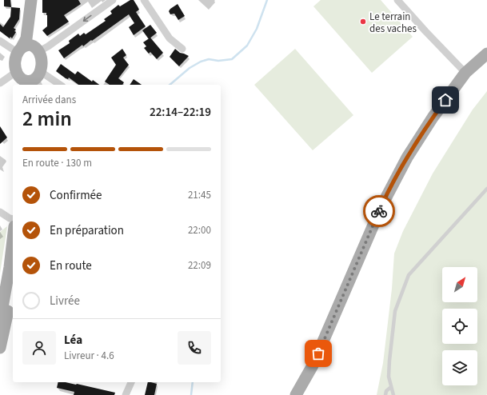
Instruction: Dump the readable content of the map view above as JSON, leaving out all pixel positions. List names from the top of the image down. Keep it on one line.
{"places":["Le terrain des vaches"],"north":"top right","page":{"heading":["2 min","Arrivée dans","22:14–22:19"],"panel":["Léa","Livreur · 4.6"],"bar":"En route · 130 m","list":[["Confirmée","21:45"],["En préparation","22:00"],["En route","22:09"],"Livrée"]}}
